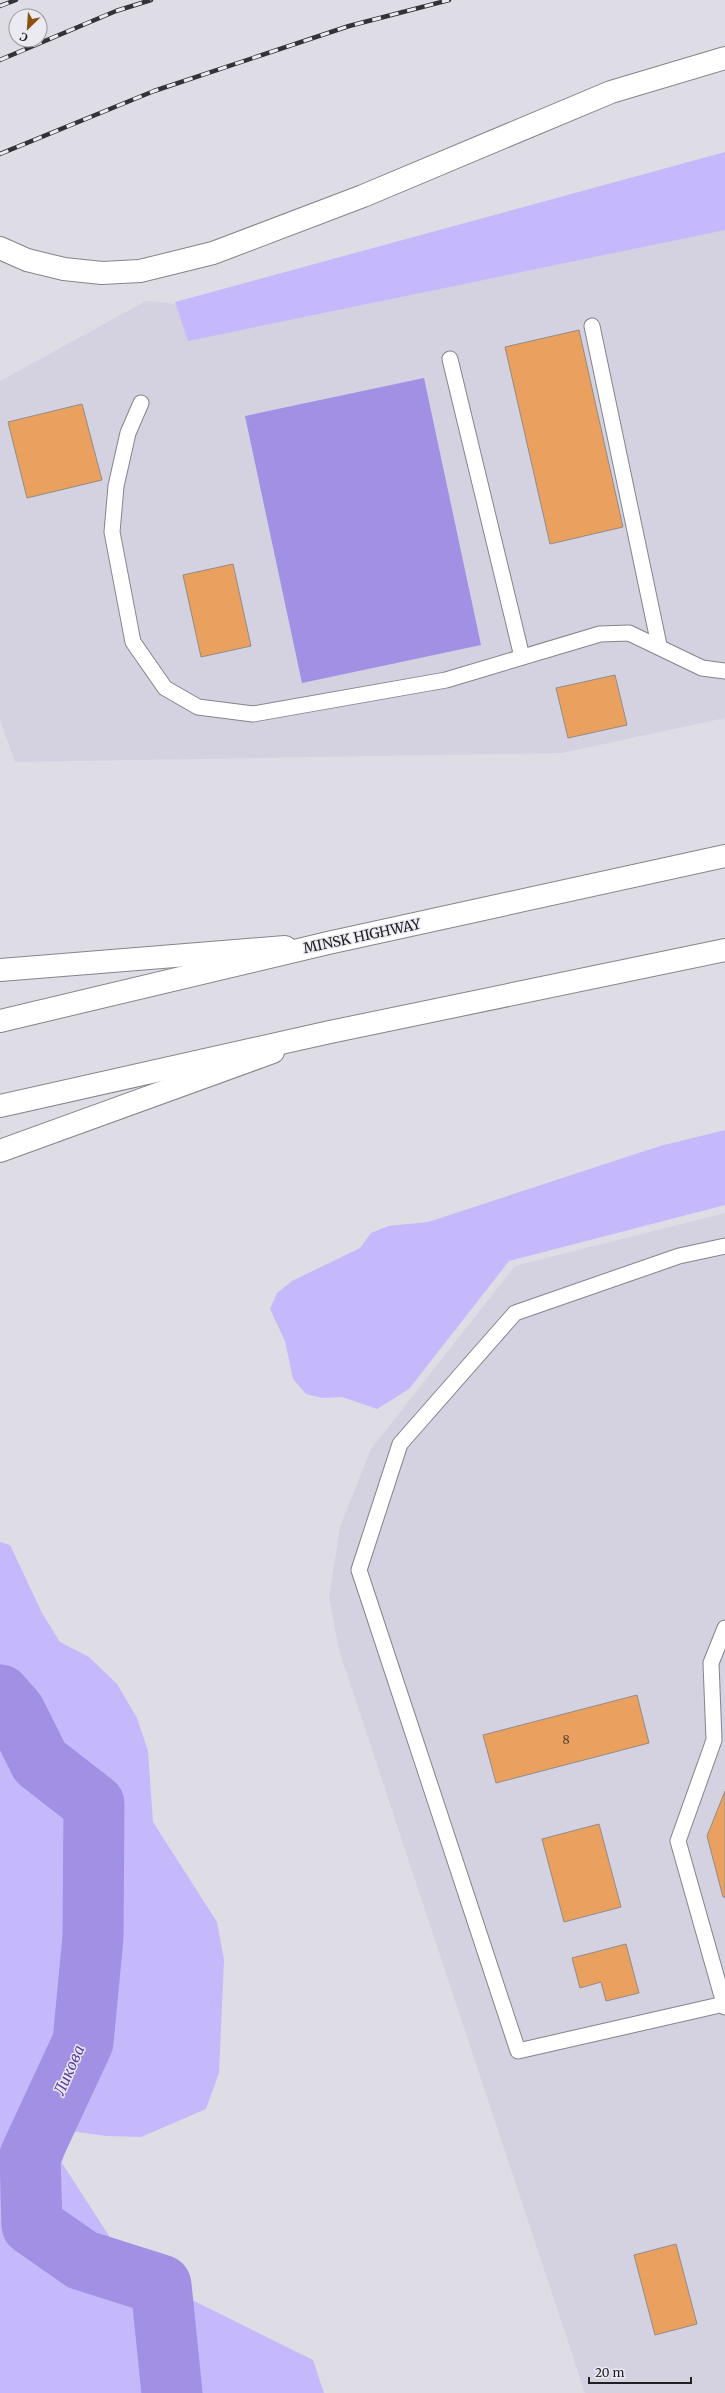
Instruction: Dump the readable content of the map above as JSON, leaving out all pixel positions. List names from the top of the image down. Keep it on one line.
{"streets":{"main road":["MINSK HIGHWAY"]},"water":["Ликова"],"house_numbers":["8"],"scale_bar":"20 m","north":"bottom left"}
